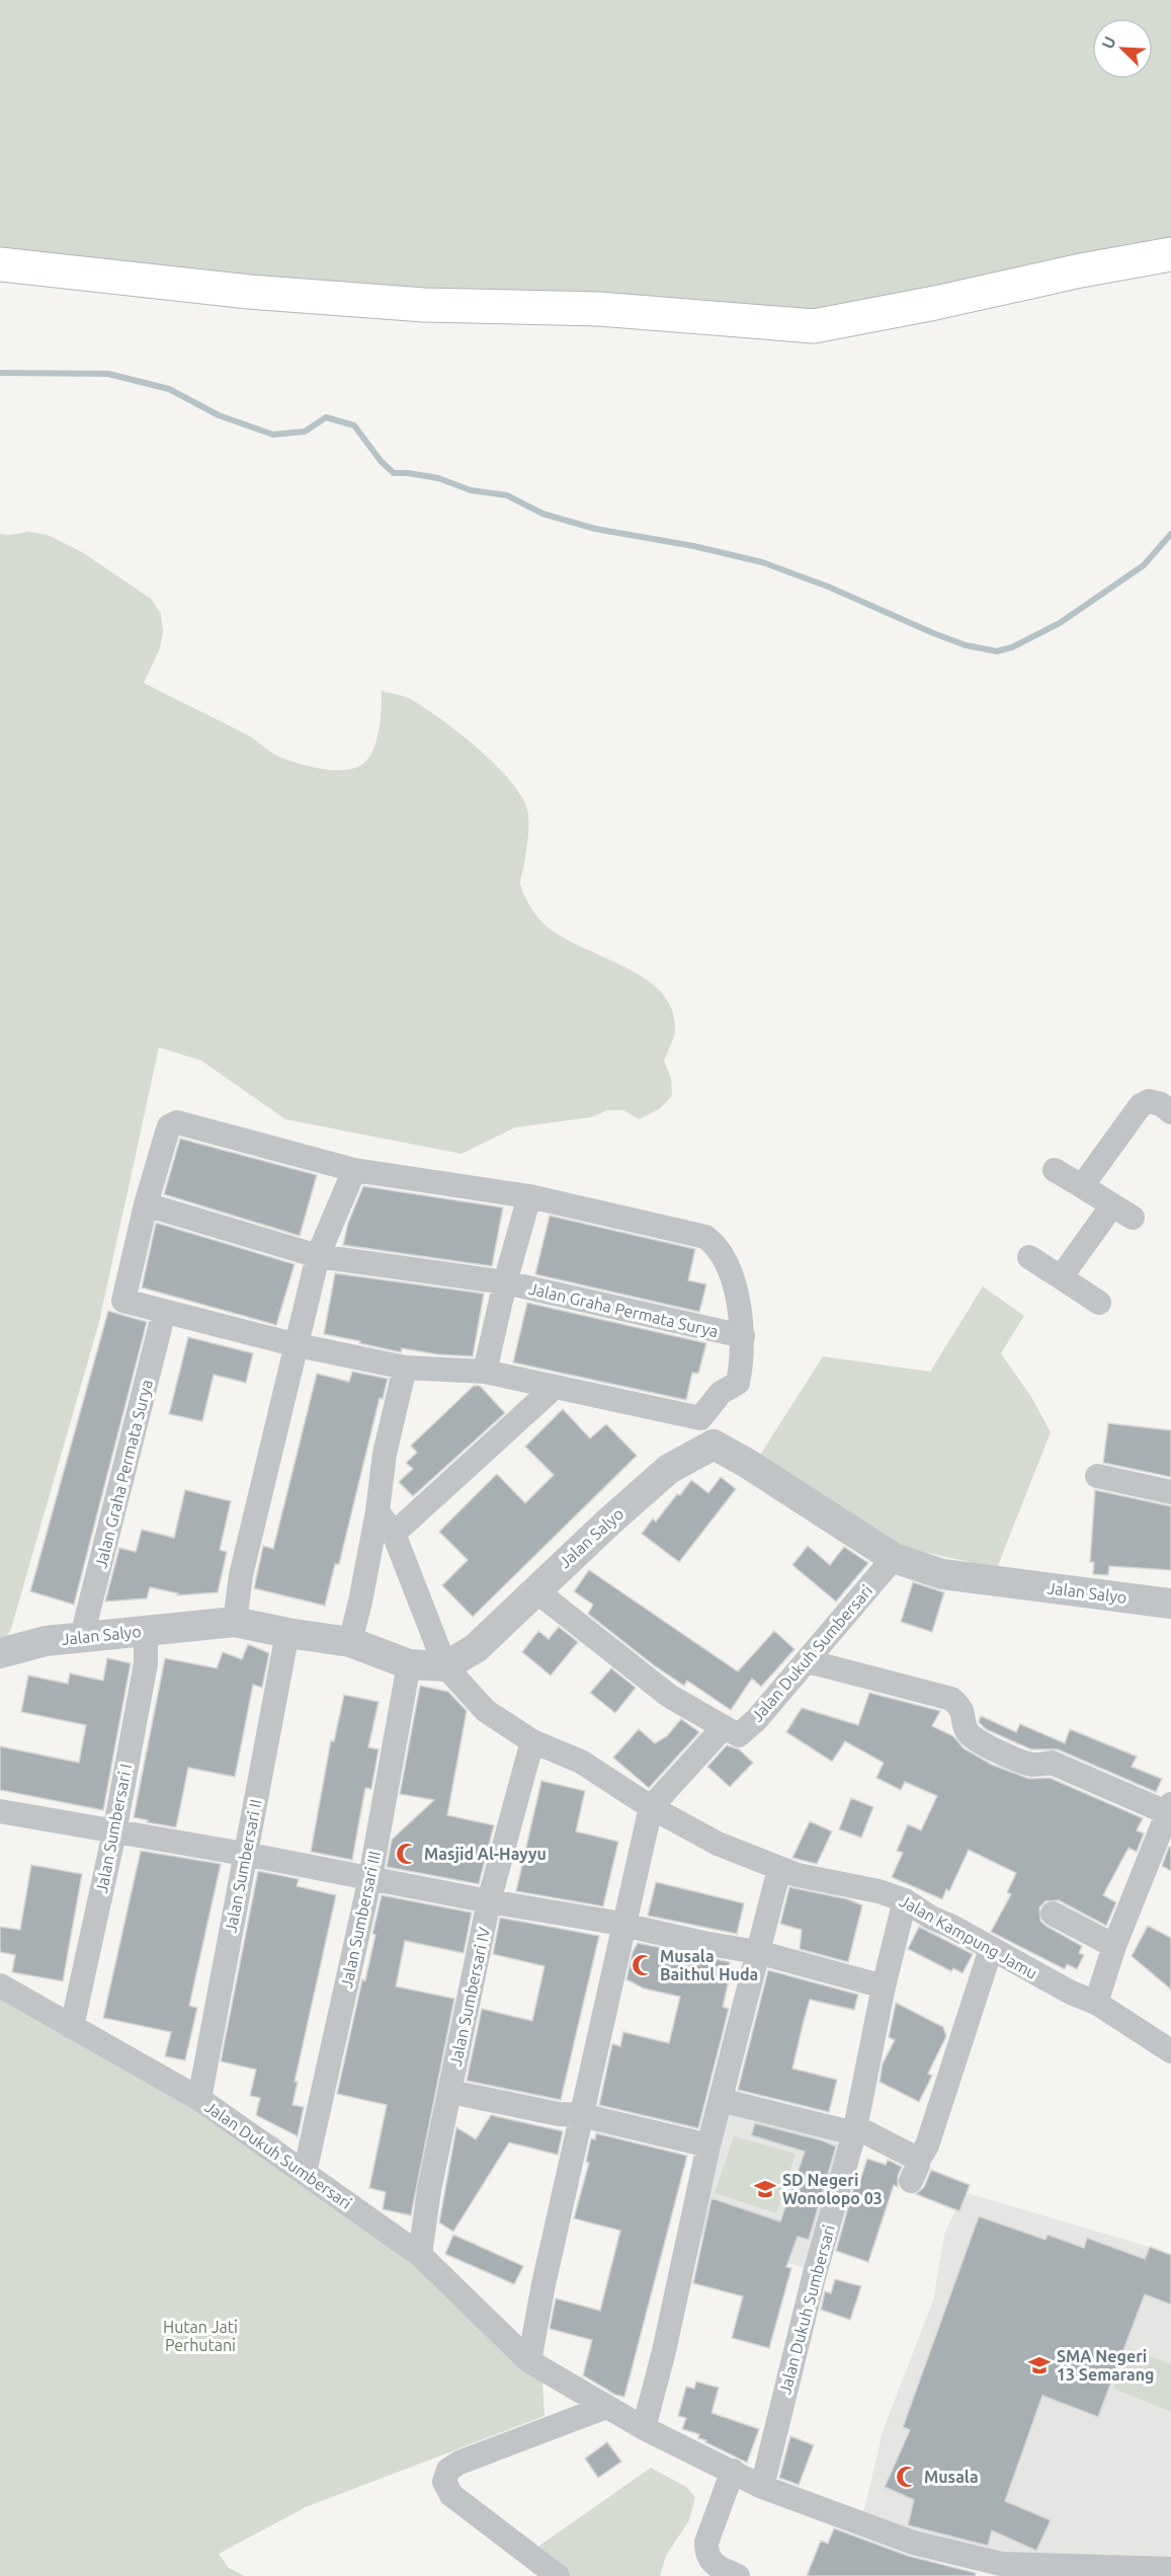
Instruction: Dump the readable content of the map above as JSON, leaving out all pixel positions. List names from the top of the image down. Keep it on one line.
{"streets":{"street":["Jalan Graha Permata Surya","Jalan Salyo","Jalan Dukuh Sumbersari","Jalan Sumbersari I","Jalan Sumbersari II","Jalan Sumbersari III","Jalan Kampung Jamu","Jalan Sumbersari IV"]},"crossings":[["Jalan Graha Permata Surya","Jalan Salyo"],["Jalan Salyo","Jalan Dukuh Sumbersari"],["Jalan Salyo","Jalan Sumbersari I"],["Jalan Salyo","Jalan Sumbersari II"],["Jalan Salyo","Jalan Sumbersari III"],["Jalan Salyo","Jalan Kampung Jamu"],["Jalan Dukuh Sumbersari","Jalan Sumbersari I"],["Jalan Dukuh Sumbersari","Jalan Sumbersari II"],["Jalan Dukuh Sumbersari","Jalan Sumbersari III"],["Jalan Dukuh Sumbersari","Jalan Kampung Jamu"],["Jalan Dukuh Sumbersari","Jalan Sumbersari IV"],["Jalan Kampung Jamu","Jalan Sumbersari IV"]],"parks":["Hutan Jati Perhutani"],"places":{"mosque":["Masjid Al-Hayyu","Musala Baithul Huda","Musala"],"school or university":["SD Negeri Wonolopo 03","SMA Negeri 13 Semarang"]},"north":"top left"}
